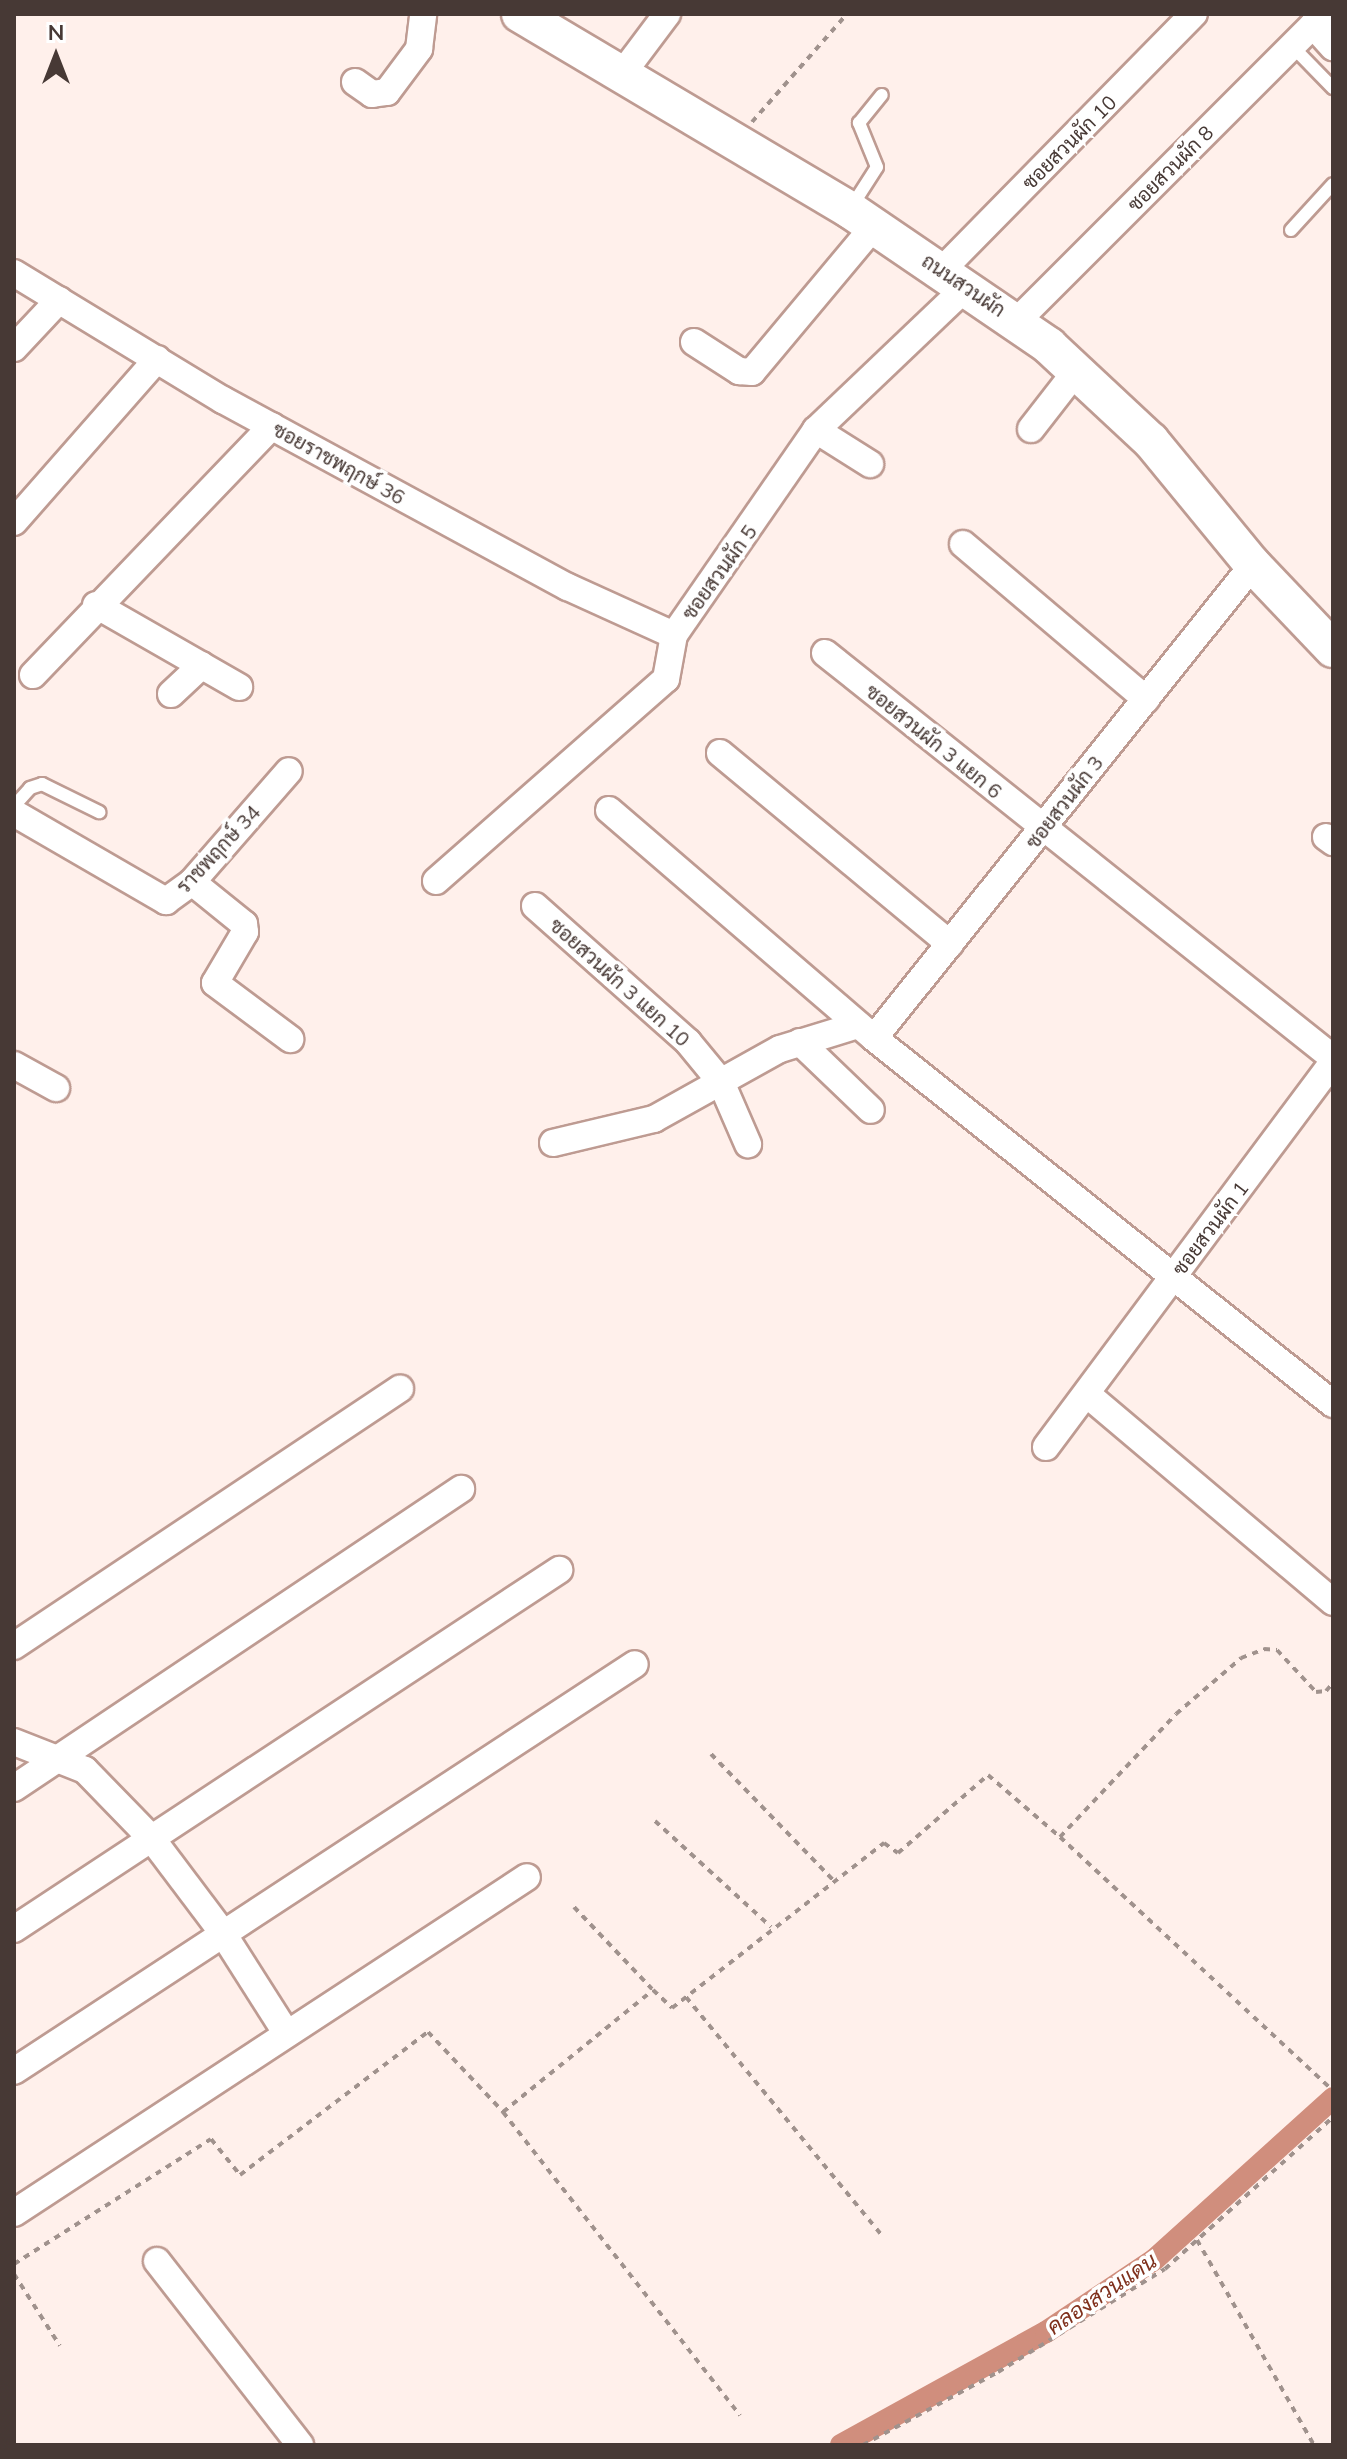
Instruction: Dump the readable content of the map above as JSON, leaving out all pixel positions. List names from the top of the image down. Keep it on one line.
{"streets":{"street":["ซอยสวนผัก 10","ซอยสวนผัก 8","ถนนสวนผัก","ซอยราชพฤกษ์ 36","ซอยสวนผัก 5","ซอยสวนผัก 3 แยก 6","ซอยสวนผัก 3","ราชพฤกษ์ 34","ซอยสวนผัก 3 แยก 10","ซอยสวนผัก 1"]},"crossings":[["ซอยสวนผัก 10","ถนนสวนผัก"],["ซอยสวนผัก 10","ซอยสวนผัก 5"],["ซอยสวนผัก 8","ถนนสวนผัก"],["ถนนสวนผัก","ซอยสวนผัก 5"],["ถนนสวนผัก","ซอยสวนผัก 3"],["ซอยราชพฤกษ์ 36","ซอยสวนผัก 5"],["ซอยสวนผัก 3 แยก 6","ซอยสวนผัก 3"],["ซอยสวนผัก 3 แยก 6","ซอยสวนผัก 1"]],"water":["คลองสวนแดน"],"north":"top"}
